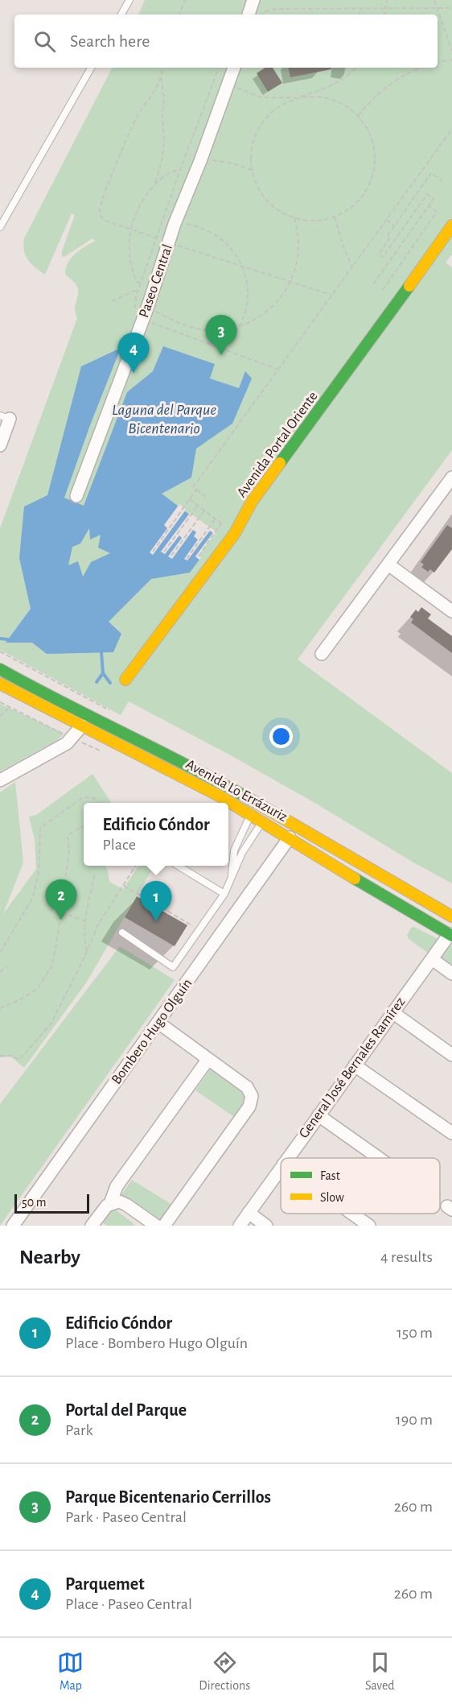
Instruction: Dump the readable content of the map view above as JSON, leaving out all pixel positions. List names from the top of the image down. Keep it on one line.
{"streets":{"main road":["Avenida Portal Oriente","Avenida Lo Errázuriz"],"street":["Paseo Central","Bombero Hugo Olguín","General José Bernales Ramírez"]},"crossings":[["Avenida Lo Errázuriz","Bombero Hugo Olguín"],["Avenida Lo Errázuriz","General José Bernales Ramírez"]],"water":["Laguna del Parque Bicentenario"],"legend":["Fast","Slow"],"scale_bar":"50 m","page":{"search":"Search here","pins":["3","4","2","1"],"popup":["Edificio Cóndor","Place"],"scale":"50 m","heading":["Nearby","4 results"],"list":[{"mark":"1","name":"Edificio Cóndor","note":"Place · Bombero Hugo Olguín","value":"150 m"},{"mark":"2","name":"Portal del Parque","note":"Park","value":"190 m"},{"mark":"3","name":"Parque Bicentenario Cerrillos","note":"Park · Paseo Central","value":"260 m"},{"mark":"4","name":"Parquemet","note":"Place · Paseo Central","value":"260 m"}],"nav":["Map","Directions","Saved"]}}
